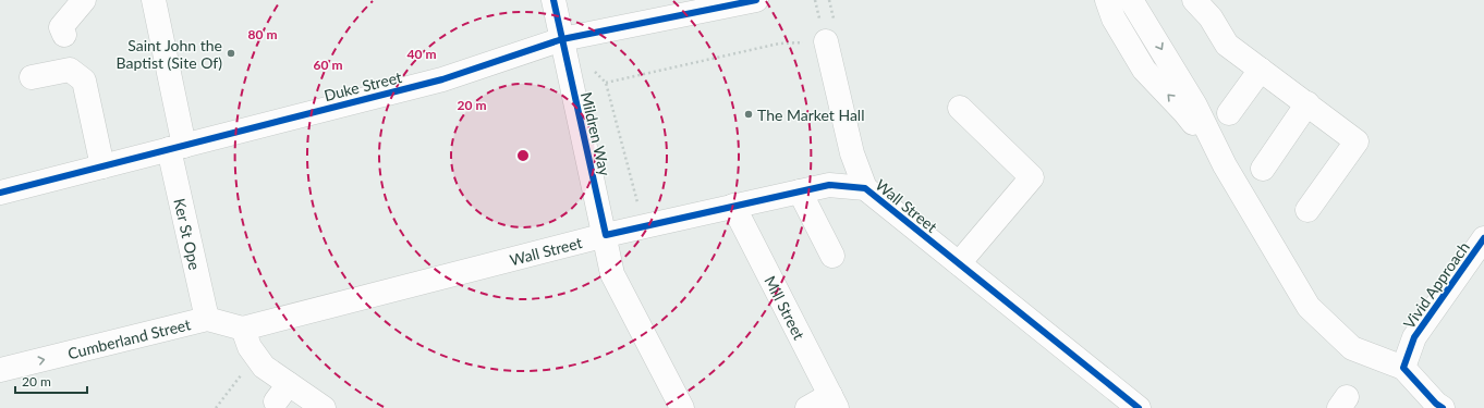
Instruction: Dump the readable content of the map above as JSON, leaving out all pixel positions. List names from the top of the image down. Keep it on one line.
{"streets":{"street":["Duke Street","Mildren Way","Wall Street","Ker St Ope","Vivid Approach","Mill Street","Cumberland Street"]},"crossings":[["Duke Street","Mildren Way"],["Duke Street","Ker St Ope"],["Mildren Way","Wall Street"],["Wall Street","Mill Street"],["Ker St Ope","Cumberland Street"]],"one_way":["Cumberland Street"],"places":["Saint John the Baptist (Site Of)","The Market Hall"],"scale_bar":"20 m","rings":["80 m","40 m","60 m","20 m"]}
